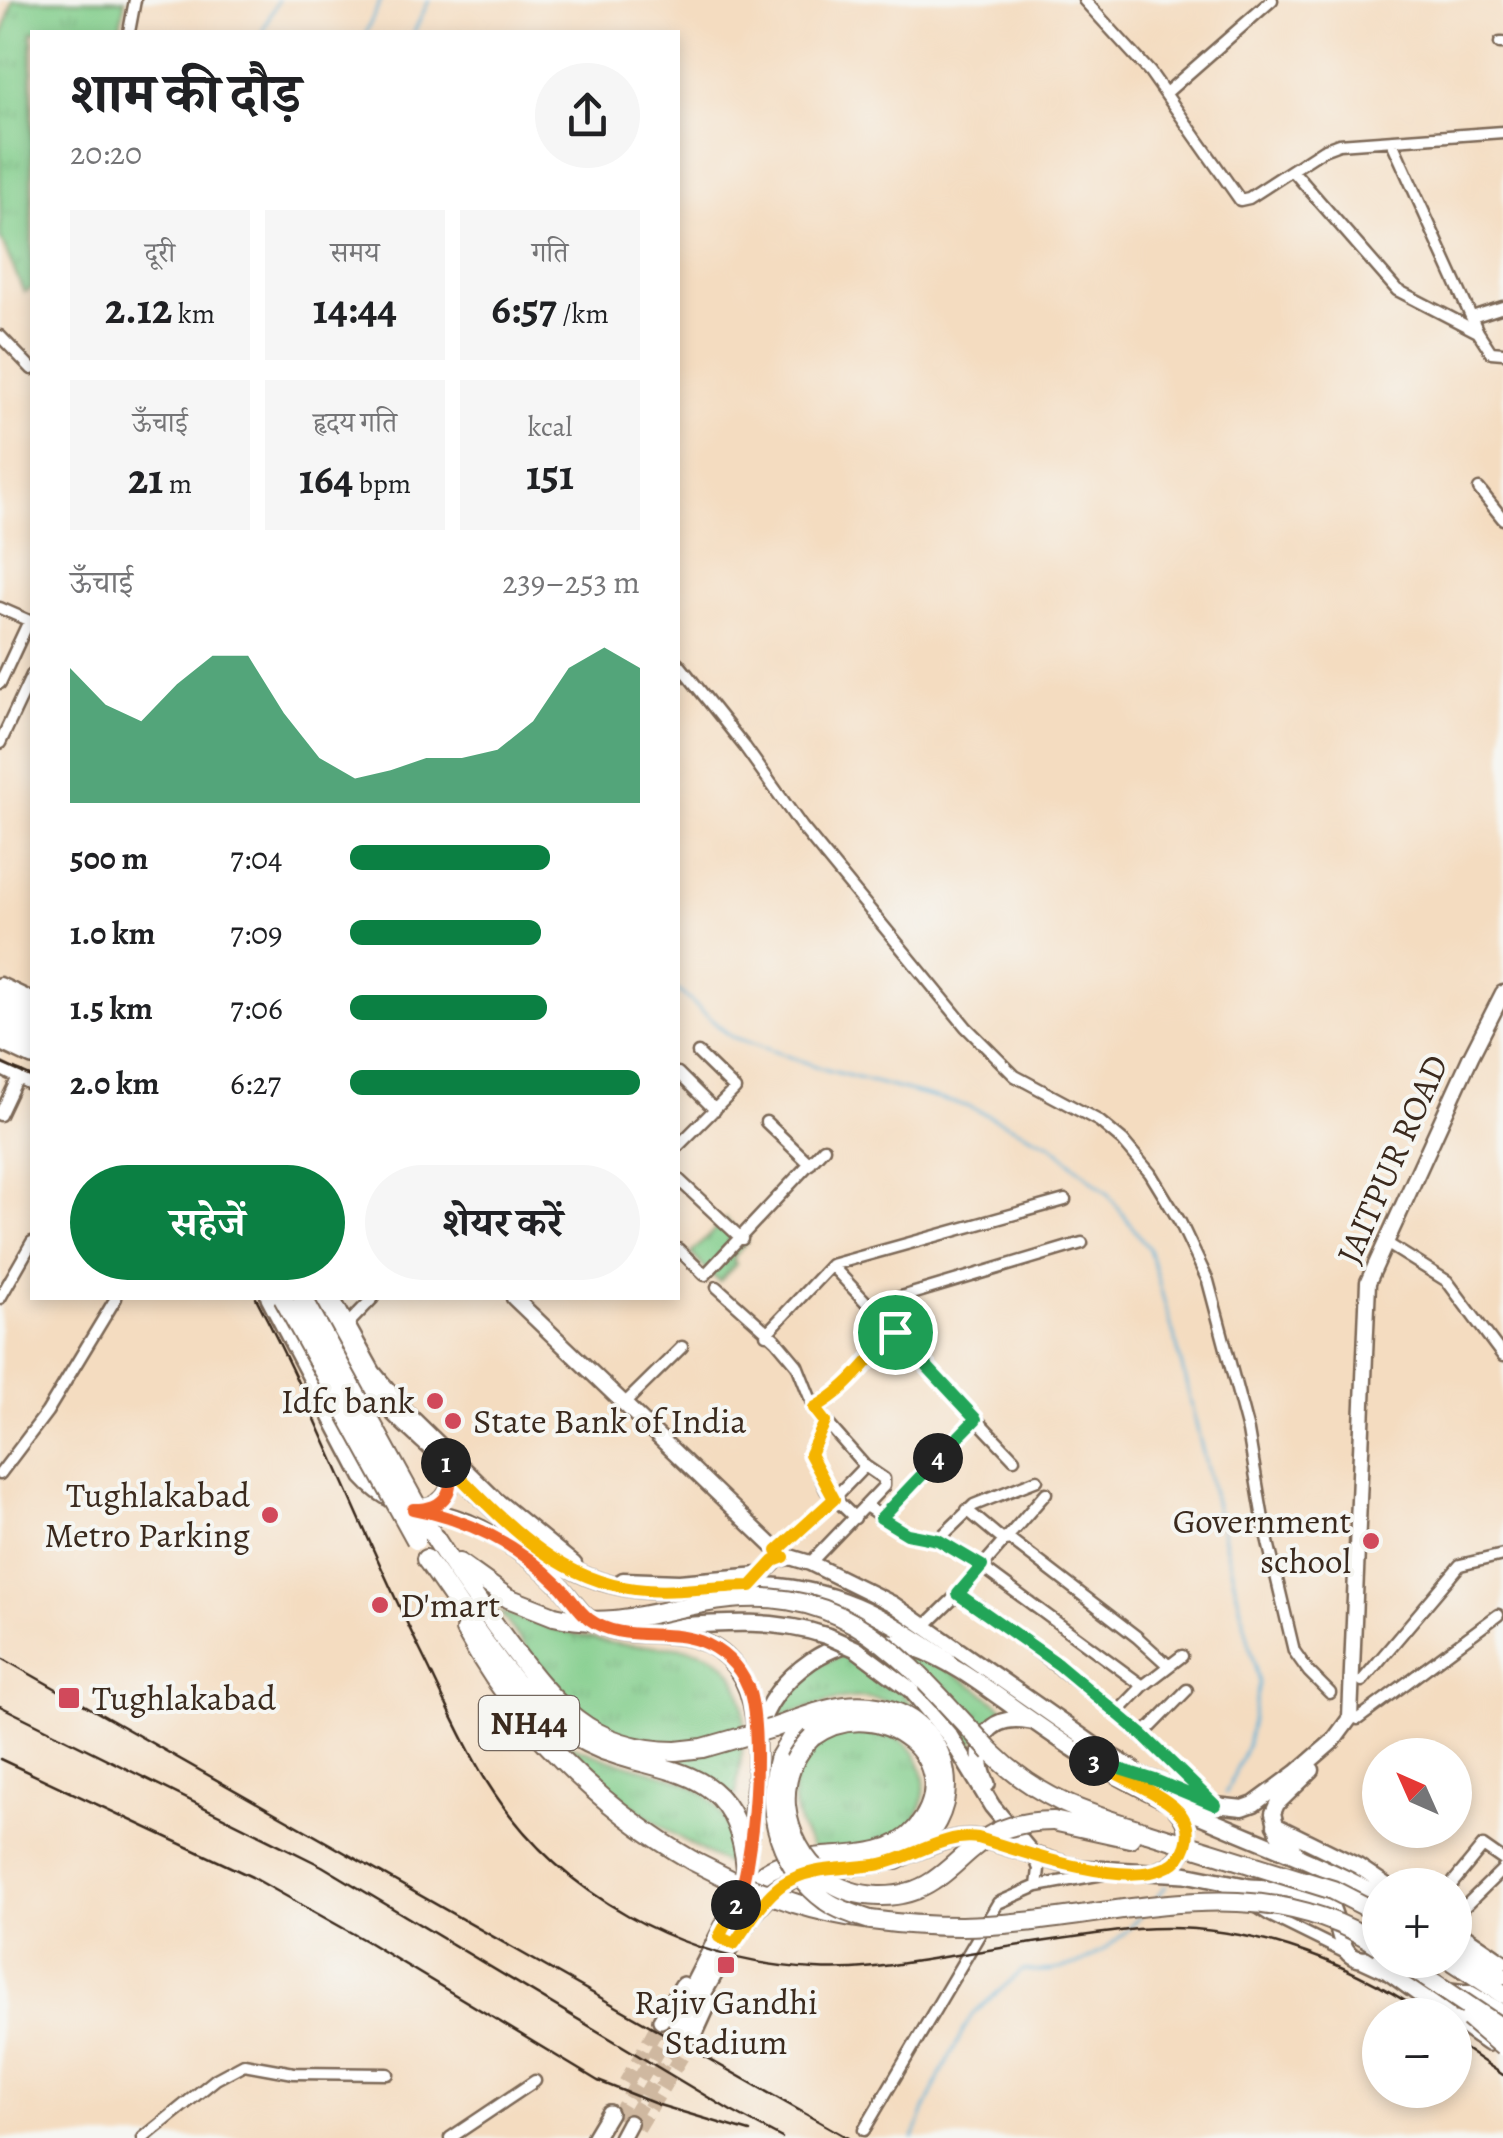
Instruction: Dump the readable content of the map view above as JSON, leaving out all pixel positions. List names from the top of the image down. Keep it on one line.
{"streets":{"highway":["NH44"],"street":["JAITPUR ROAD"]},"places":{"other":["Idfc bank","State Bank of India","Tughlakabad Metro Parking","Government school","D'mart"],"transit":["Tughlakabad","Rajiv Gandhi Stadium"]},"north":"top left","page":{"heading":["शाम की दौड़","20:20"],"stats":[["दूरी","2.12 km"],["समय","14:44"],["गति","6:57 /km"],["ऊँचाई","21 m"],["हृदय गति","164 bpm"],["kcal","151"]],"chart":["ऊँचाई","239–253 m"],"list":[{"name":"500 m","note":"7:04"},{"name":"1.0 km","note":"7:09"},{"name":"1.5 km","note":"7:06"},{"name":"2.0 km","note":"6:27"}],"buttons":["सहेजें","शेयर करें"],"pins":["4","1","3","2"],"map_buttons":["+","−"]}}
